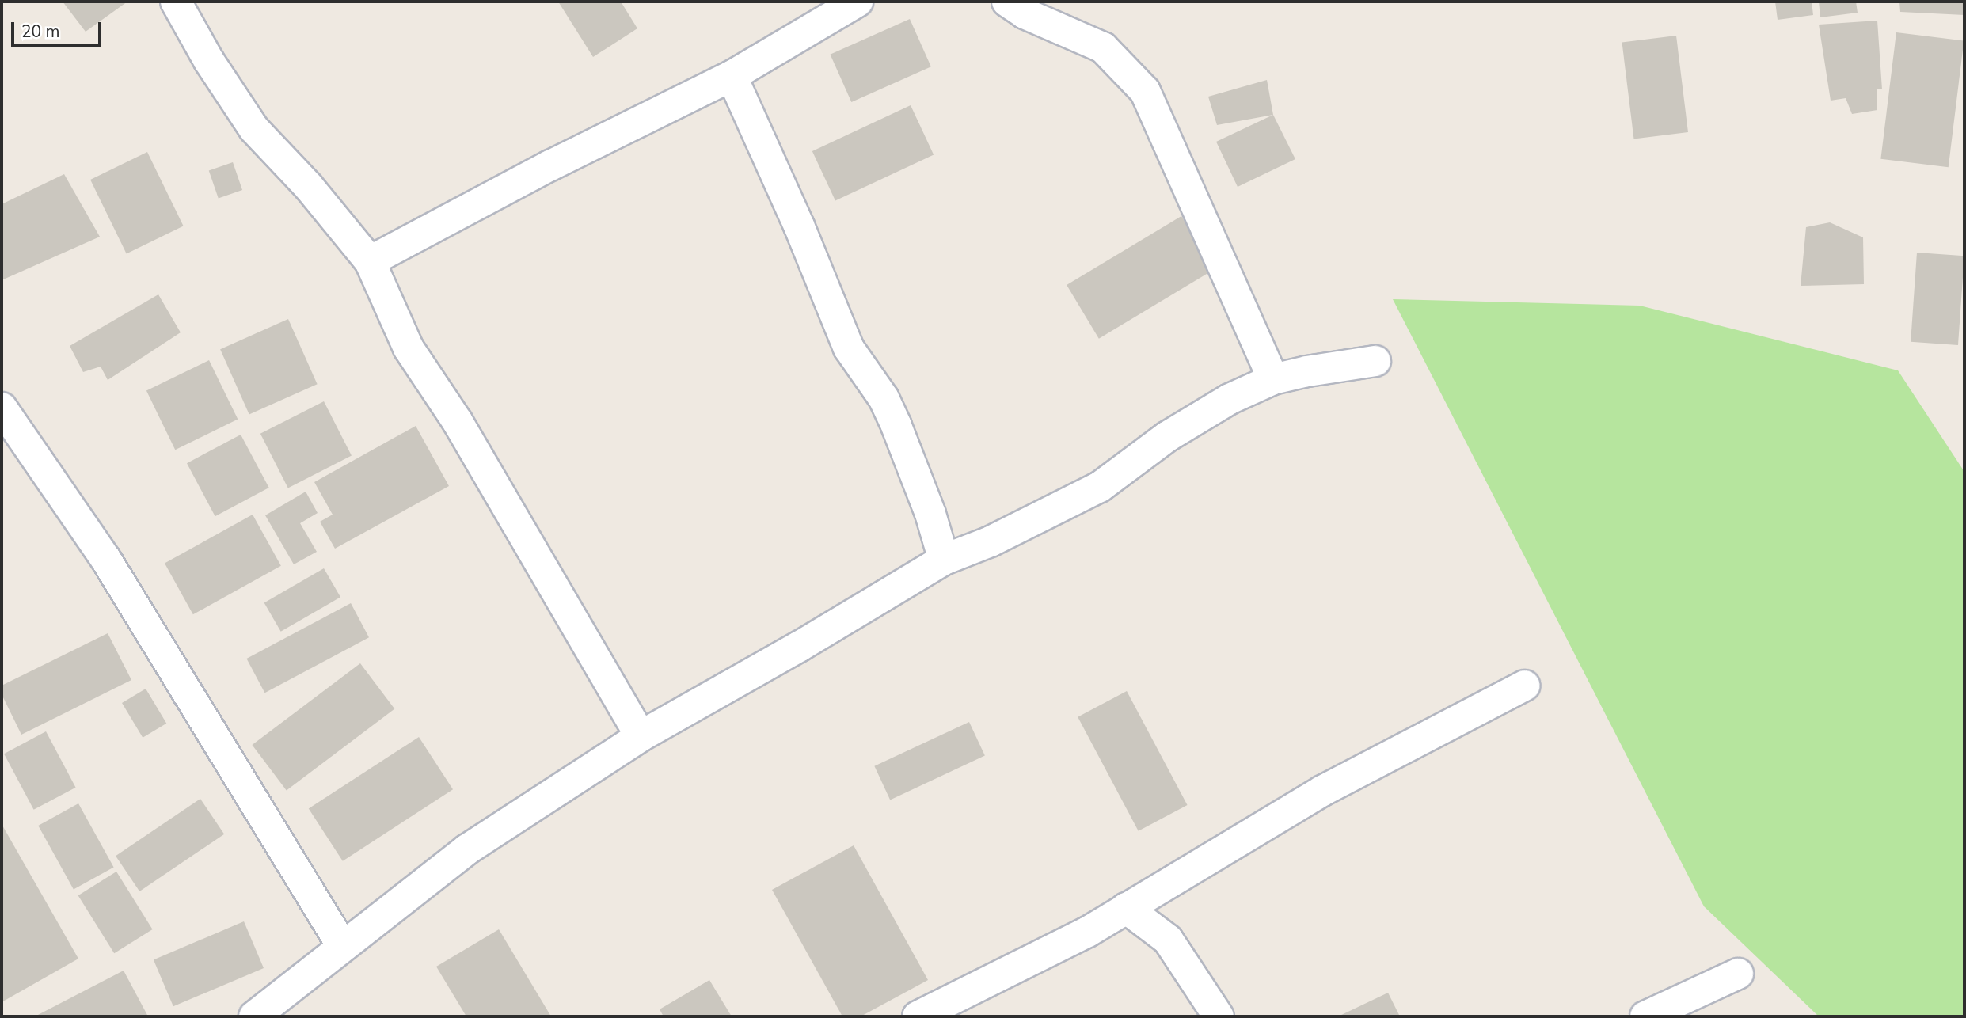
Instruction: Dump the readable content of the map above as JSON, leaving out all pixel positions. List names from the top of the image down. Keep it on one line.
{"scale_bar":"20 m"}
